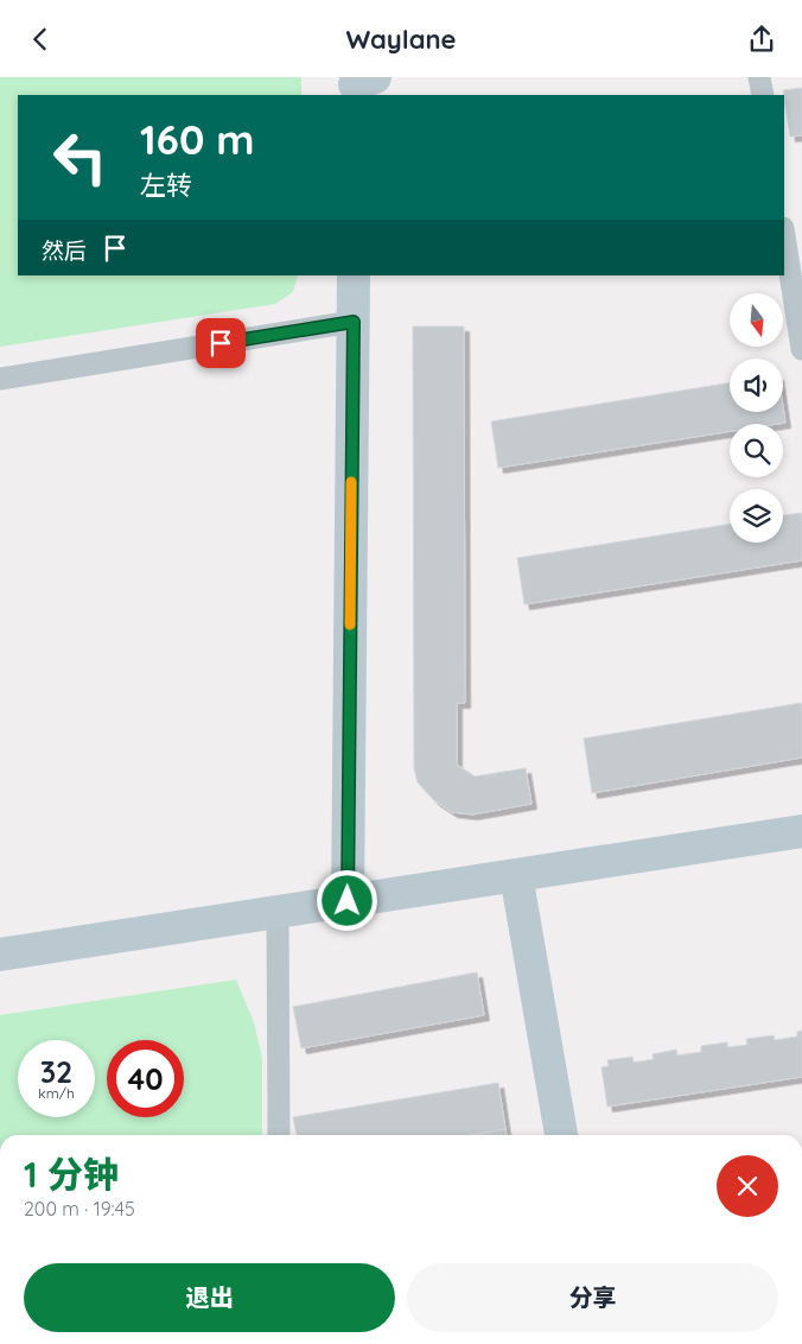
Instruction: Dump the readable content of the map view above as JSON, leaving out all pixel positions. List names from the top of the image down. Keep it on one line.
{"north":"bottom","page":{"header":"Waylane","turn":["160 m","左转"],"then":"然后","speed":"32 km/h","limit":"40","heading":["1 分钟","200 m · 19:45"],"buttons":["退出","分享"]}}
